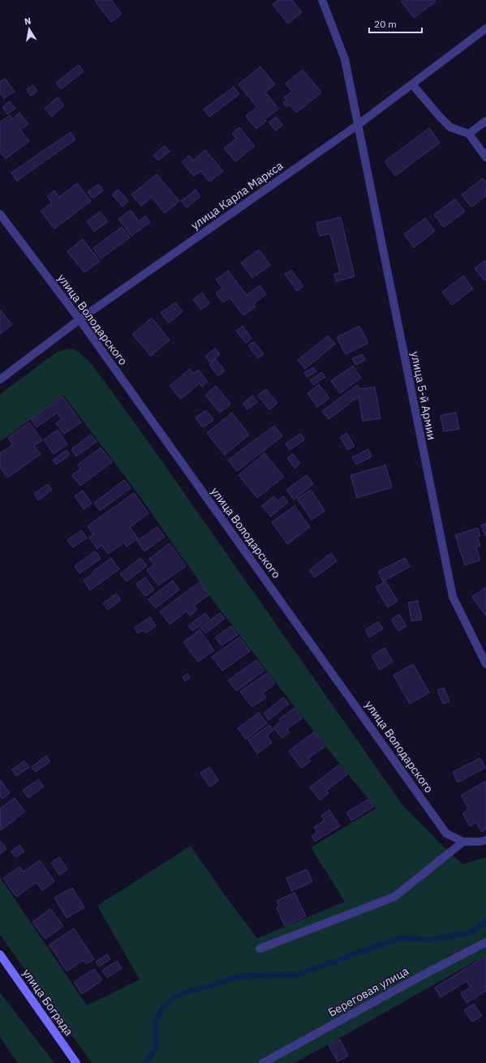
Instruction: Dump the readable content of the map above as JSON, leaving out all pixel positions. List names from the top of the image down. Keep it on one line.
{"streets":{"street":["улица Карла Маркса","улица Володарского","улица 5-й Армии","Береговая улица","улица Бограда"]},"crossings":[["улица Карла Маркса","улица Володарского"],["улица Карла Маркса","улица 5-й Армии"]],"scale_bar":"20 m","north":"top"}
